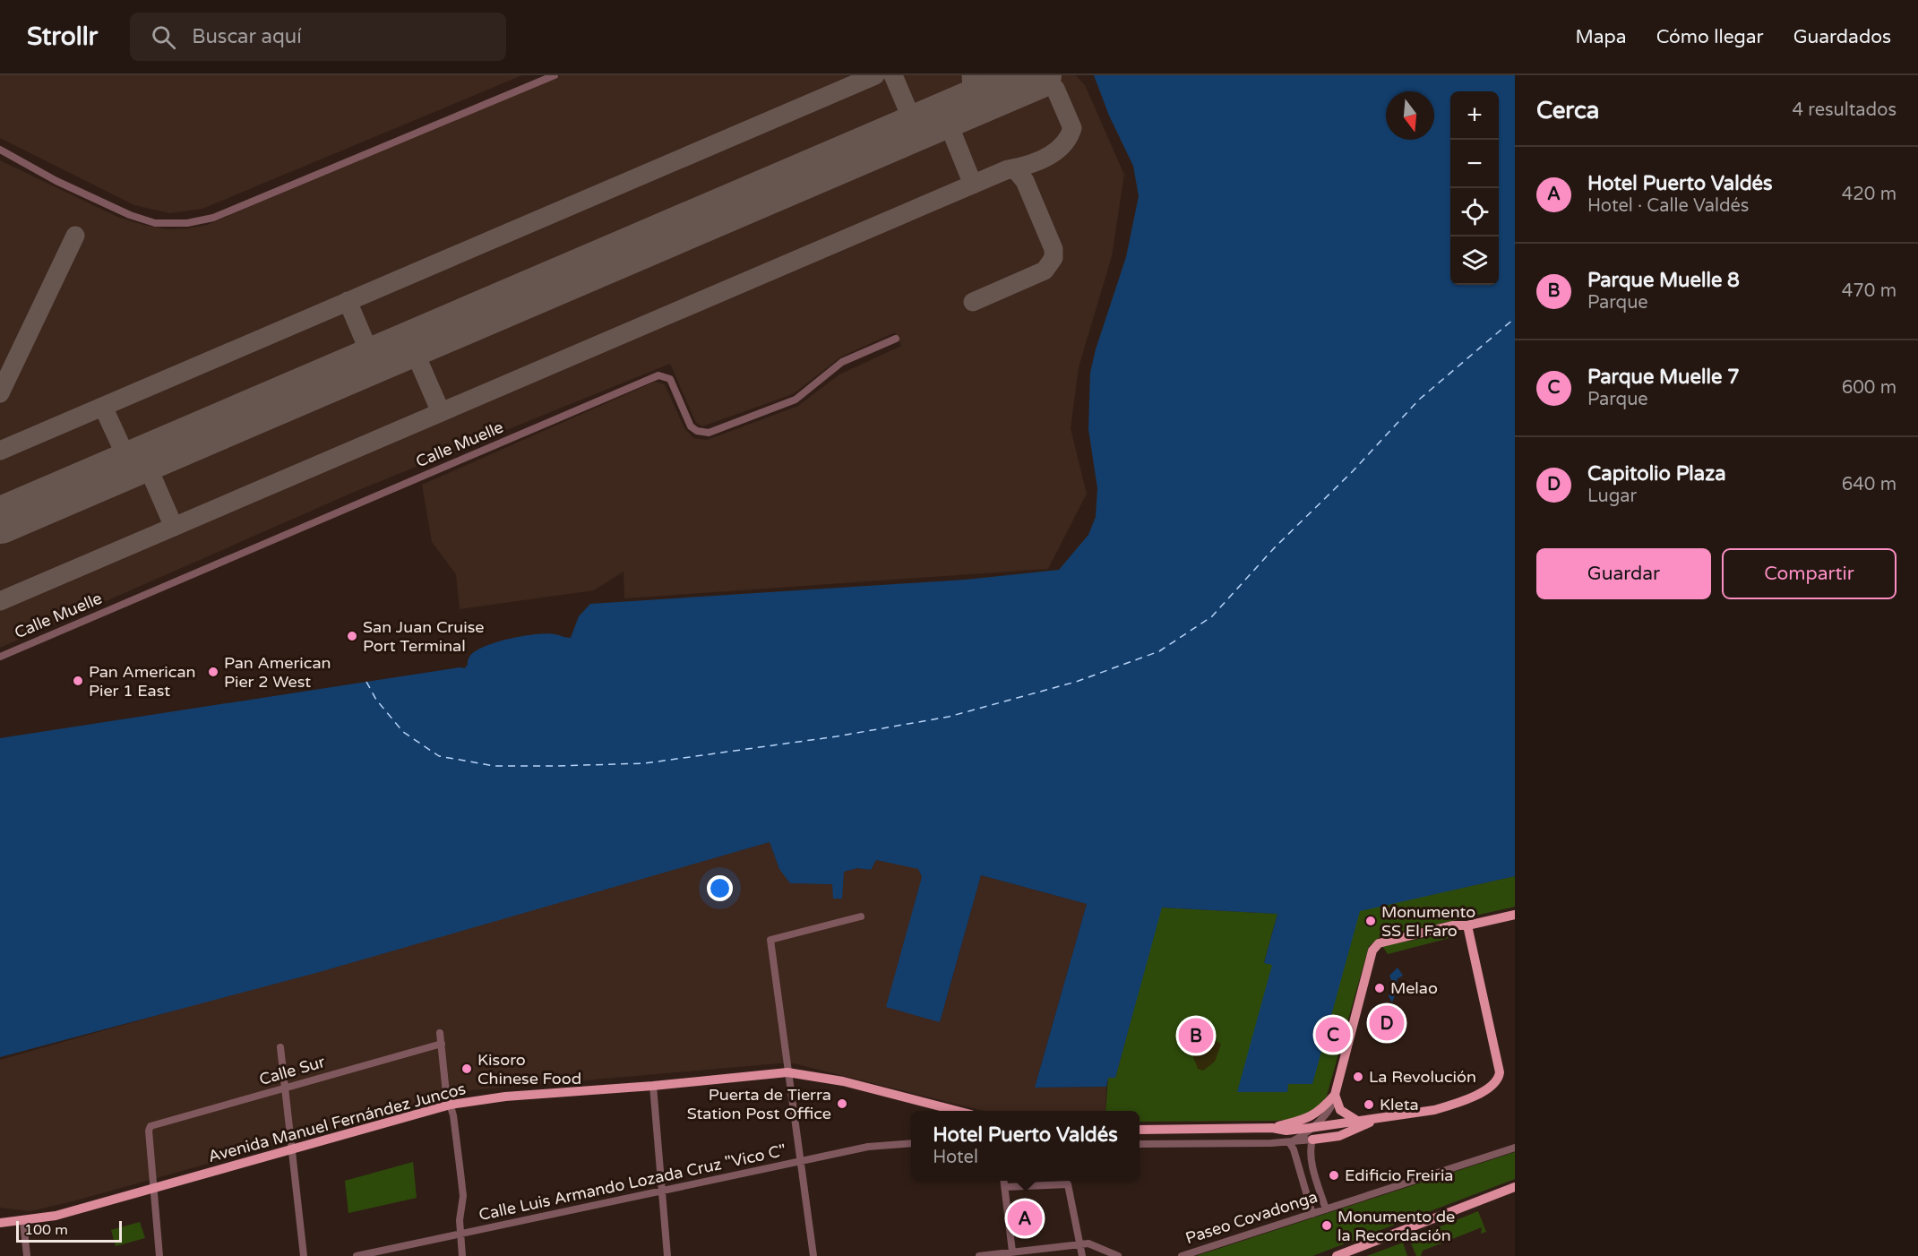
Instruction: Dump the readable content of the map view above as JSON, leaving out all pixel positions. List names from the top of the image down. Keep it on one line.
{"streets":{"main road":["Avenida Manuel Fernández Juncos"],"street":["Calle Muelle","Calle Sur","Calle Luis Armando Lozada Cruz \"Vico C\"","Paseo Covadonga"]},"crossings":[["Calle Sur","Avenida Manuel Fernández Juncos"]],"places":["San Juan Cruise Port Terminal","Pan American Pier 2 West","Pan American Pier 1 East","Monumento SS El Faro","Melao","Kisoro Chinese Food","La Revolución","Puerta de Tierra Station Post Office","Kleta","Edificio Freiria","Monumento de la Recordación"],"scale_bar":"100 m","north":"bottom","page":{"header":"Strollr","search":"Buscar aquí","nav":["Mapa","Cómo llegar","Guardados"],"heading":["Cerca","4 resultados"],"map_buttons":["+","−"],"list":[{"mark":"A","name":"Hotel Puerto Valdés","note":"Hotel · Calle Valdés","value":"420 m"},{"mark":"B","name":"Parque Muelle 8","note":"Parque","value":"470 m"},{"mark":"C","name":"Parque Muelle 7","note":"Parque","value":"600 m"},{"mark":"D","name":"Capitolio Plaza","note":"Lugar","value":"640 m"}],"buttons":["Guardar","Compartir"],"pins":["D","C","B","A"],"popup":["Hotel Puerto Valdés","Hotel"],"scale":"100 m"}}
